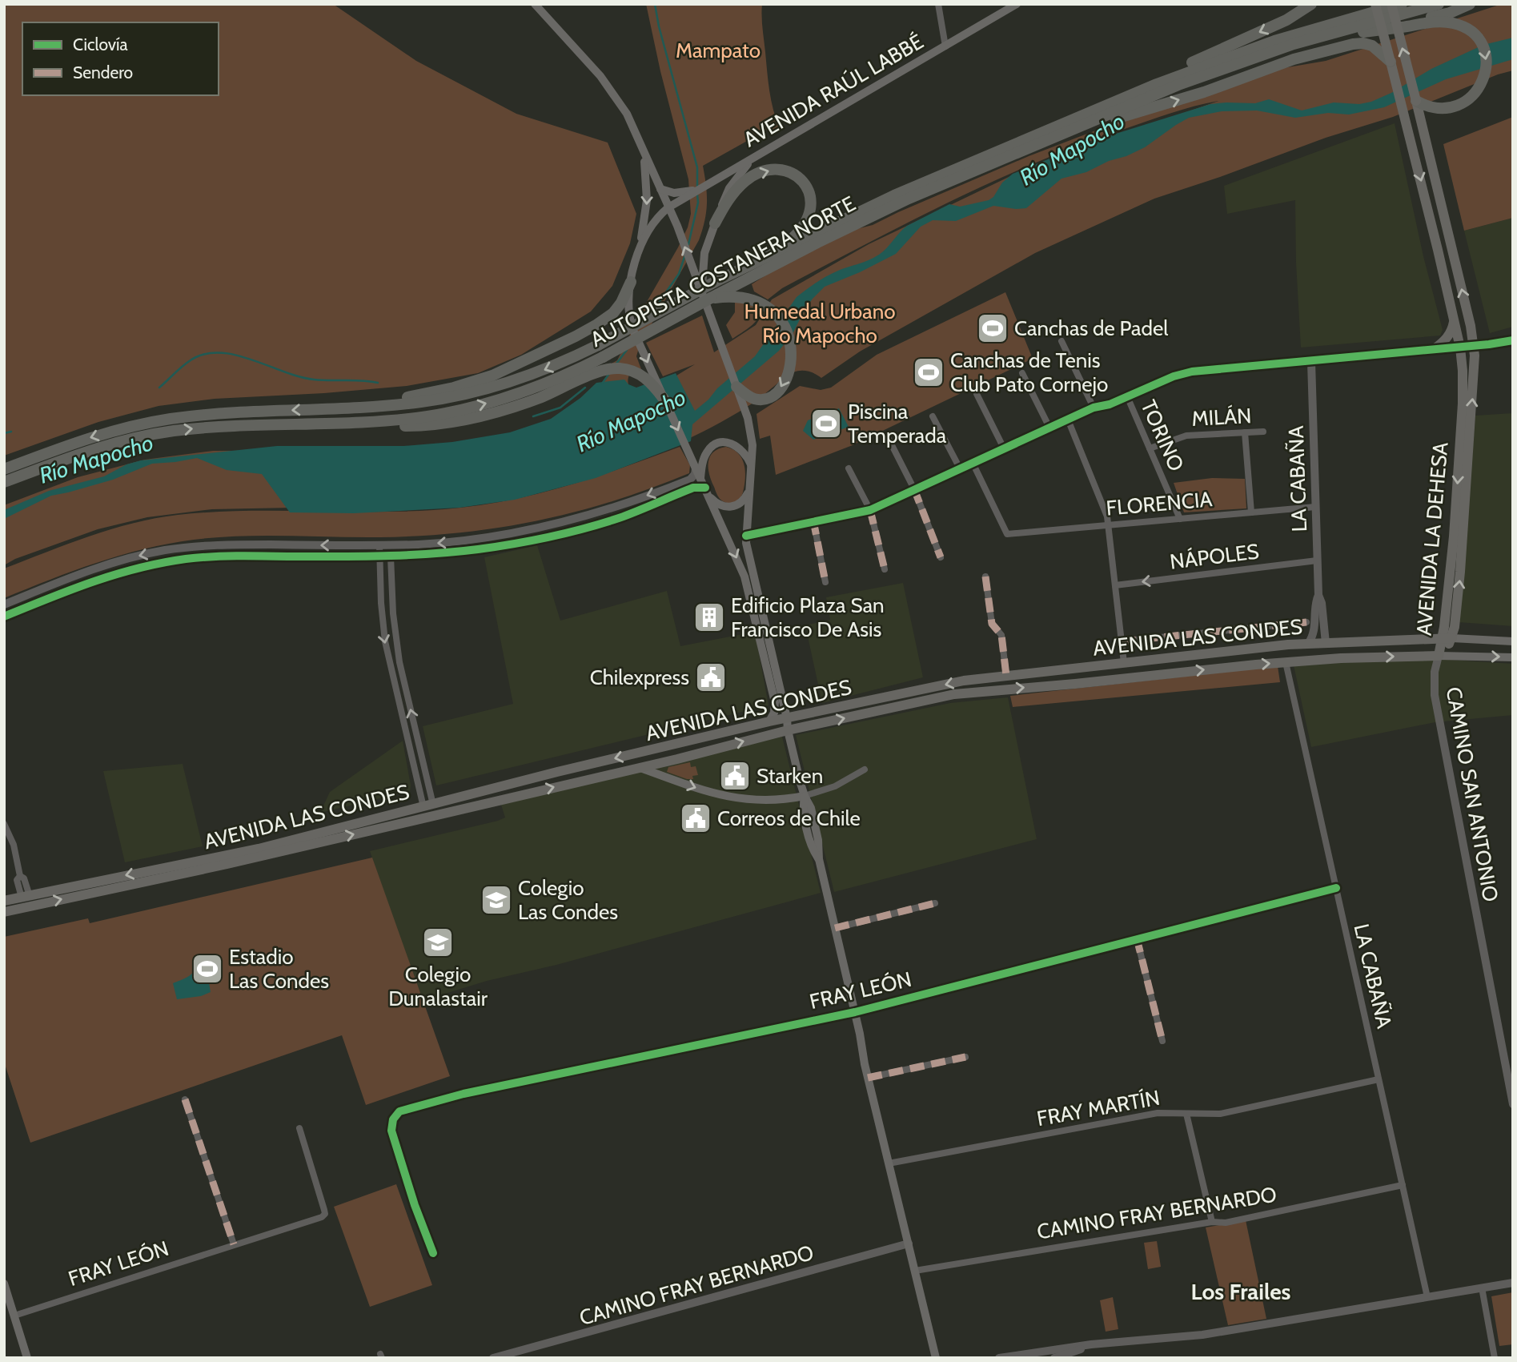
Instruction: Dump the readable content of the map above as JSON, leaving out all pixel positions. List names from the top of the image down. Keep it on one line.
{"streets":{"highway":["AUTOPISTA COSTANERA NORTE"],"main road":["AVENIDA RAÚL LABBÉ","AVENIDA LA DEHESA","AVENIDA LAS CONDES"],"street":["MILÁN","TORINO","LA CABAÑA","FLORENCIA","NÁPOLES","CAMINO SAN ANTONIO","FRAY LEÓN","FRAY MARTÍN","CAMINO FRAY BERNARDO"]},"crossings":[["MILÁN","TORINO"],["TORINO","FLORENCIA"],["LA CABAÑA","FLORENCIA"],["LA CABAÑA","NÁPOLES"],["LA CABAÑA","AVENIDA LAS CONDES"],["LA CABAÑA","FRAY LEÓN"],["LA CABAÑA","FRAY MARTÍN"],["LA CABAÑA","CAMINO FRAY BERNARDO"],["AVENIDA LA DEHESA","AVENIDA LAS CONDES"],["AVENIDA LA DEHESA","CAMINO SAN ANTONIO"],["AVENIDA LAS CONDES","CAMINO SAN ANTONIO"]],"one_way":["NÁPOLES"],"districts":["Los Frailes"],"water":["Río Mapocho"],"parks":["Mampato","Humedal Urbano Río Mapocho"],"places":{"sports":["Canchas de Padel","Canchas de Tenis Club Pato Cornejo","Piscina Temperada","Estadio Las Condes"],"building":["Edificio Plaza San Francisco De Asis"],"public building":["Chilexpress","Starken","Correos de Chile"],"school or university":["Colegio Las Condes","Colegio Dunalastair"]},"legend":["Ciclovía","Sendero"]}
